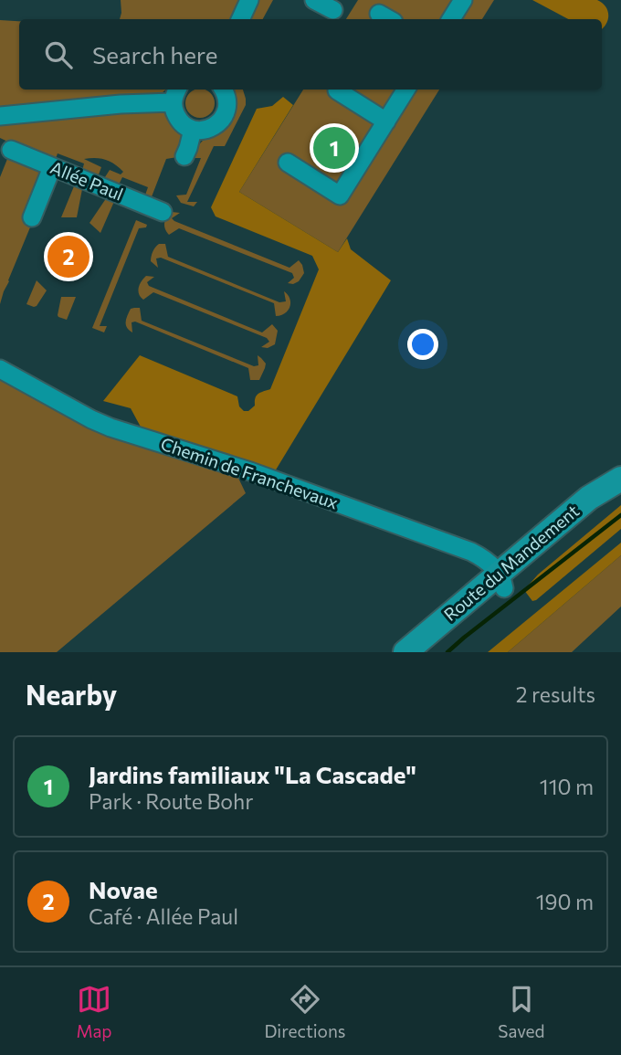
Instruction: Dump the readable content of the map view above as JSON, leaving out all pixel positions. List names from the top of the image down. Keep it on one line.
{"streets":{"main road":["Route du Mandement"],"street":["Allée Paul","Chemin de Franchevaux"]},"crossings":[["Chemin de Franchevaux","Route du Mandement"]],"page":{"search":"Search here","pins":["1","2"],"heading":["Nearby","2 results"],"list":[{"mark":"1","name":"Jardins familiaux \"La Cascade\"","note":"Park · Route Bohr","value":"110 m"},{"mark":"2","name":"Novae","note":"Café · Allée Paul","value":"190 m"}],"nav":["Map","Directions","Saved"]}}
